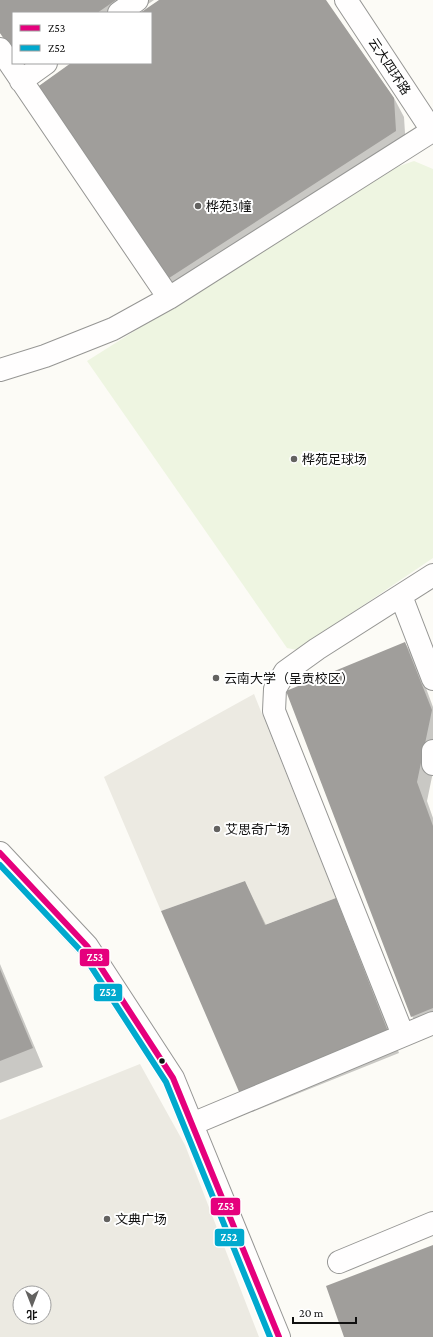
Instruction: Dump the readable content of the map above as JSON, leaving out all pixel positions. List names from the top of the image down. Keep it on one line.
{"streets":{"lane":["云大四环路"]},"places":["桦苑3幢","桦苑足球场","云南大学（呈贡校区）","艾思奇广场","文典广场"],"lines":["transit line Z53","transit line Z52"],"legend":["Z53","Z52"],"scale_bar":"20 m","north":"bottom"}
